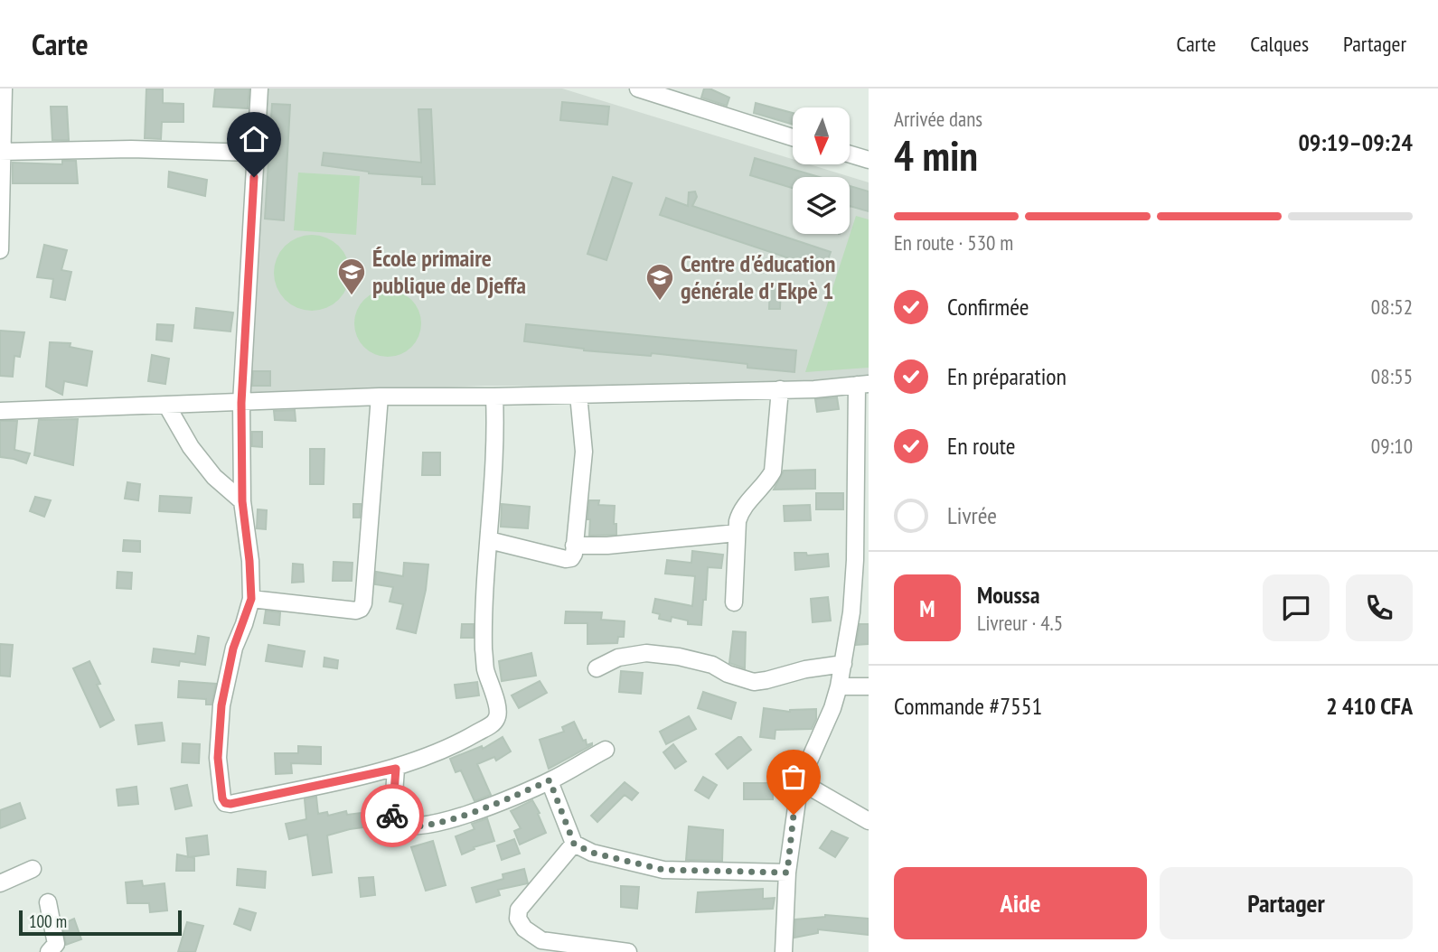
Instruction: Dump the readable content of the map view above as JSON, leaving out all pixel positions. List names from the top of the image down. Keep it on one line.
{"places":{"school or university":["École primaire publique de Djeffa","Centre d'éducation générale d' Ekpè 1"]},"scale_bar":"100 m","north":"bottom","page":{"header":"Carte","nav":["Carte","Calques","Partager"],"heading":["4 min","Arrivée dans","09:19–09:24"],"panel":["Moussa","Livreur · 4.5","Commande #7551","2 410 CFA"],"bar":"En route · 530 m","list":[["Confirmée","08:52"],["En préparation","08:55"],["En route","09:10"],"Livrée"],"round":"M","buttons":["Aide","Partager"],"scale":"100 m"}}
